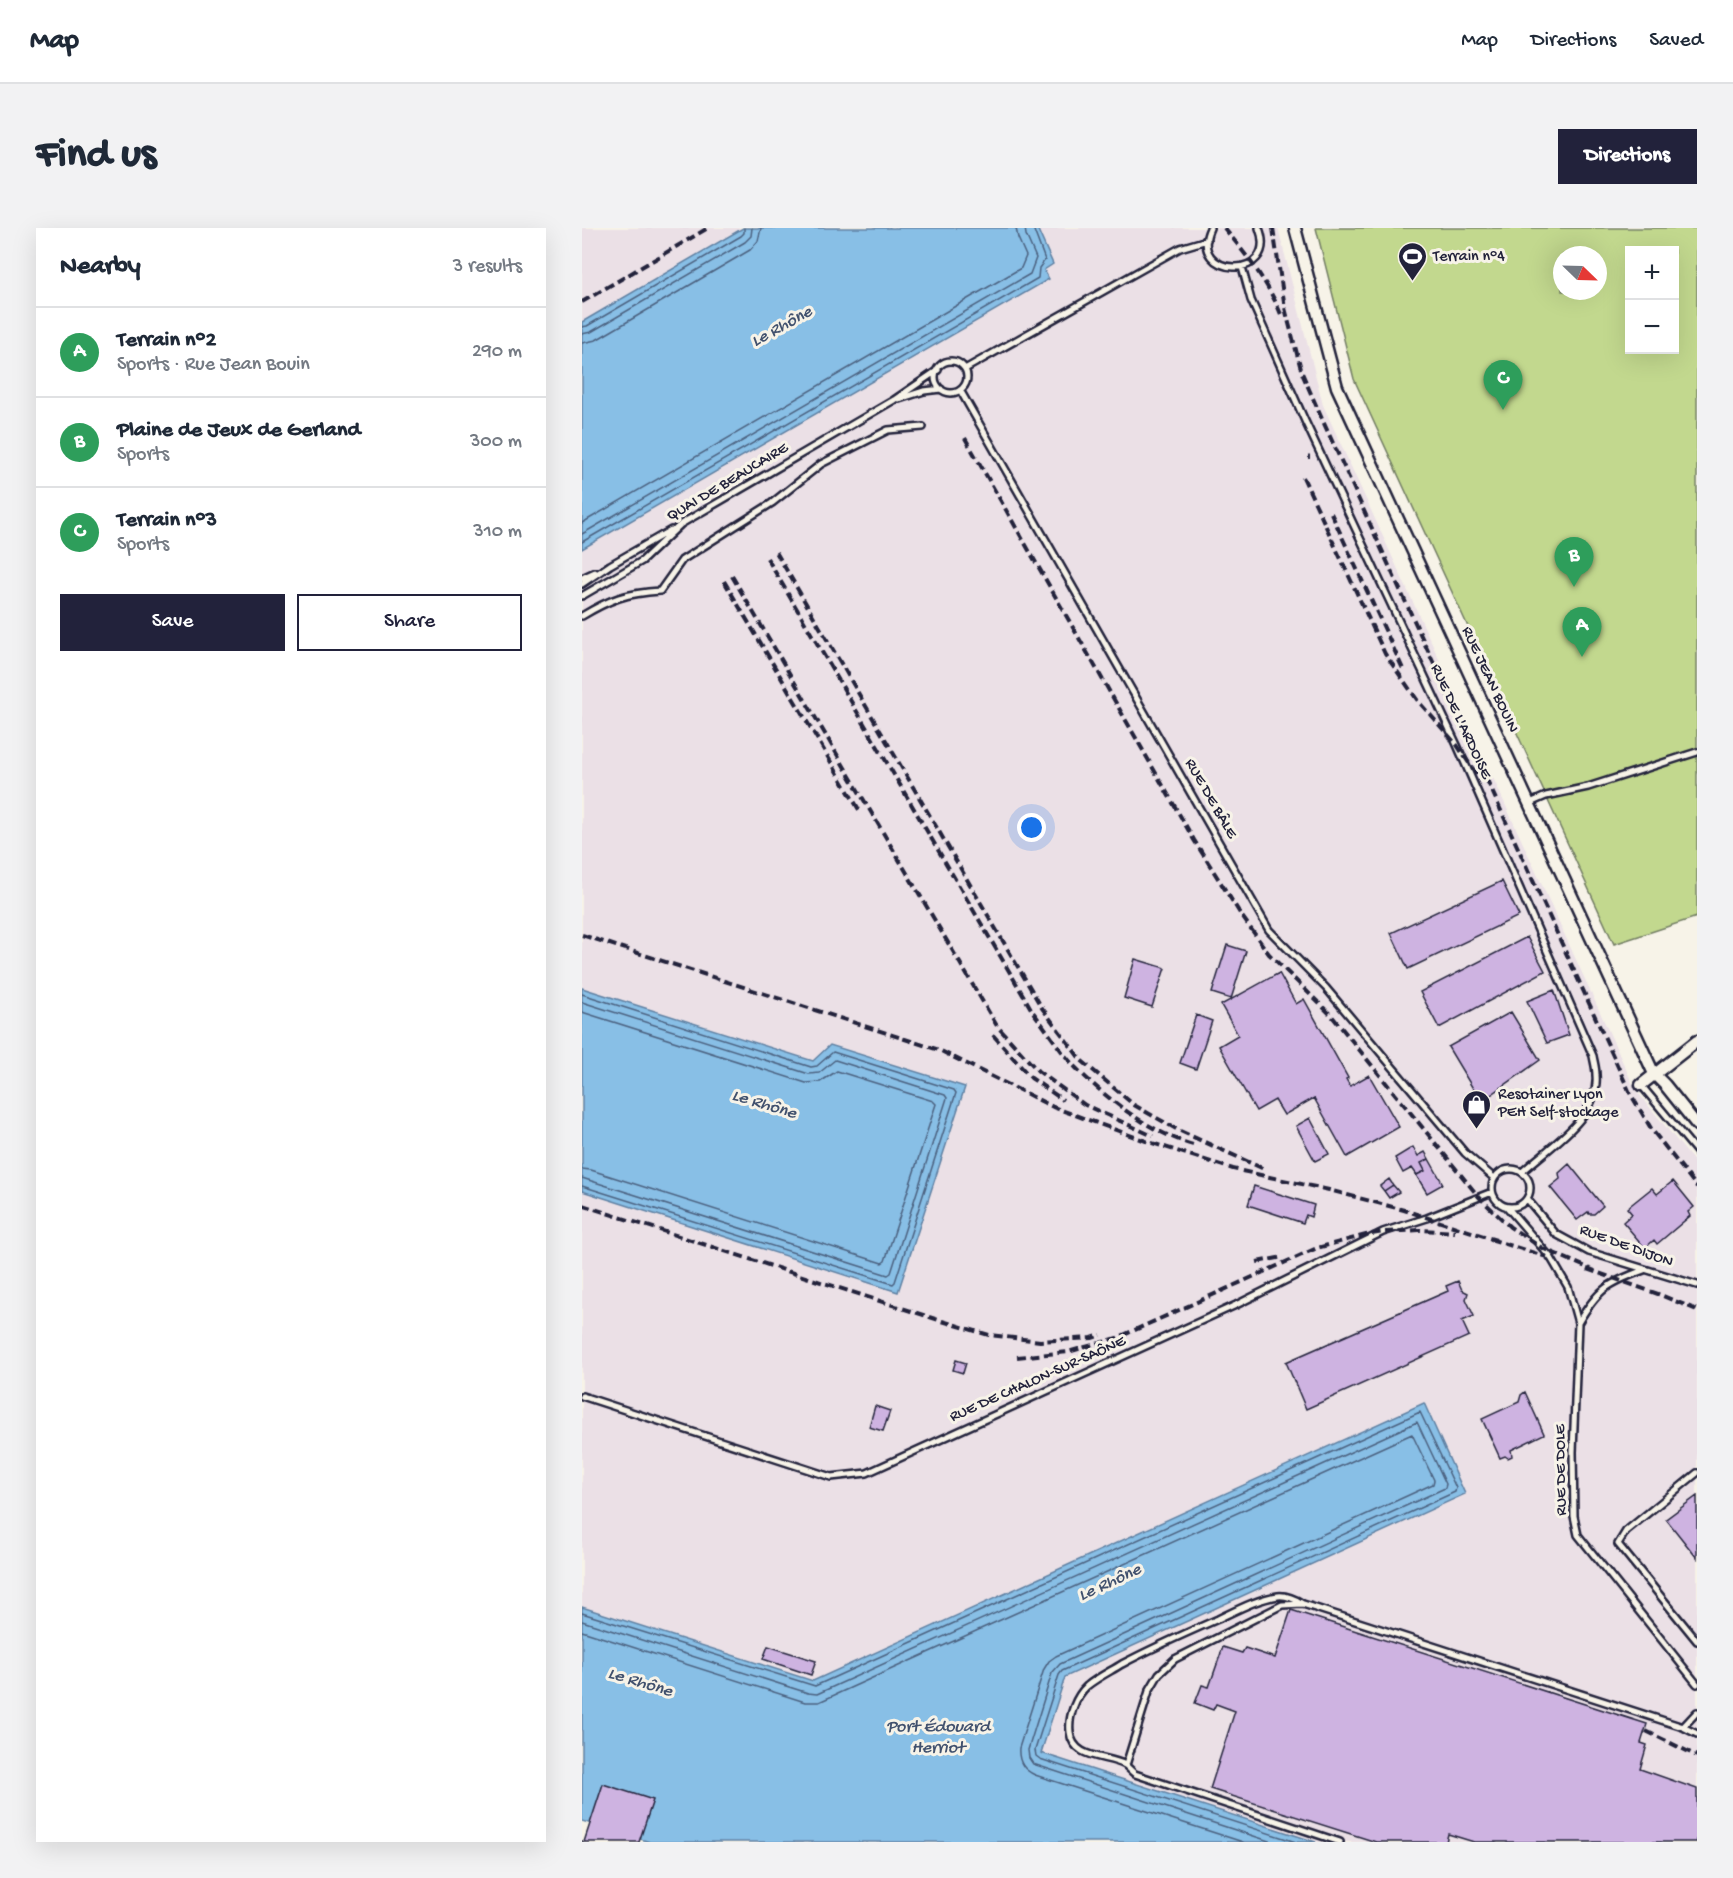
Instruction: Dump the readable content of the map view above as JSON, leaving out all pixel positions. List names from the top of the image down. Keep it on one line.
{"streets":{"street":["RUE JEAN BOUIN"],"lane":["QUAI DE BEAUCAIRE","RUE DE L'ARDOISE","RUE DE BÂLE","RUE DE DIJON","RUE DE CHALON-SUR-SAÔNE","RUE DE DOLE"]},"crossings":[["QUAI DE BEAUCAIRE","RUE DE BÂLE"],["RUE DE L'ARDOISE","RUE DE BÂLE"],["RUE DE L'ARDOISE","RUE DE DIJON"],["RUE DE L'ARDOISE","RUE DE CHALON-SUR-SAÔNE"],["RUE DE L'ARDOISE","RUE DE DOLE"],["RUE DE BÂLE","RUE DE DIJON"],["RUE DE BÂLE","RUE DE CHALON-SUR-SAÔNE"],["RUE DE BÂLE","RUE DE DOLE"],["RUE DE DIJON","RUE DE CHALON-SUR-SAÔNE"],["RUE DE DIJON","RUE DE DOLE"],["RUE DE CHALON-SUR-SAÔNE","RUE DE DOLE"]],"water":["Le Rhône","Port Édouard Herriot"],"places":{"sports":["Terrain n°4"],"shop":["Resotainer Lyon PEH Self-stockage"]},"north":"bottom right","page":{"header":"Map","nav":["Map","Directions","Saved"],"buttons":["Directions",["Save","Share"]],"title":"Find us","heading":["Nearby","3 results"],"map_buttons":["+","−"],"list":[{"mark":"A","name":"Terrain n°2","note":"Sports · Rue Jean Bouin","value":"290 m"},{"mark":"B","name":"Plaine de Jeux de Gerland","note":"Sports","value":"300 m"},{"mark":"C","name":"Terrain n°3","note":"Sports","value":"310 m"}],"pins":["C","B","A"]}}
